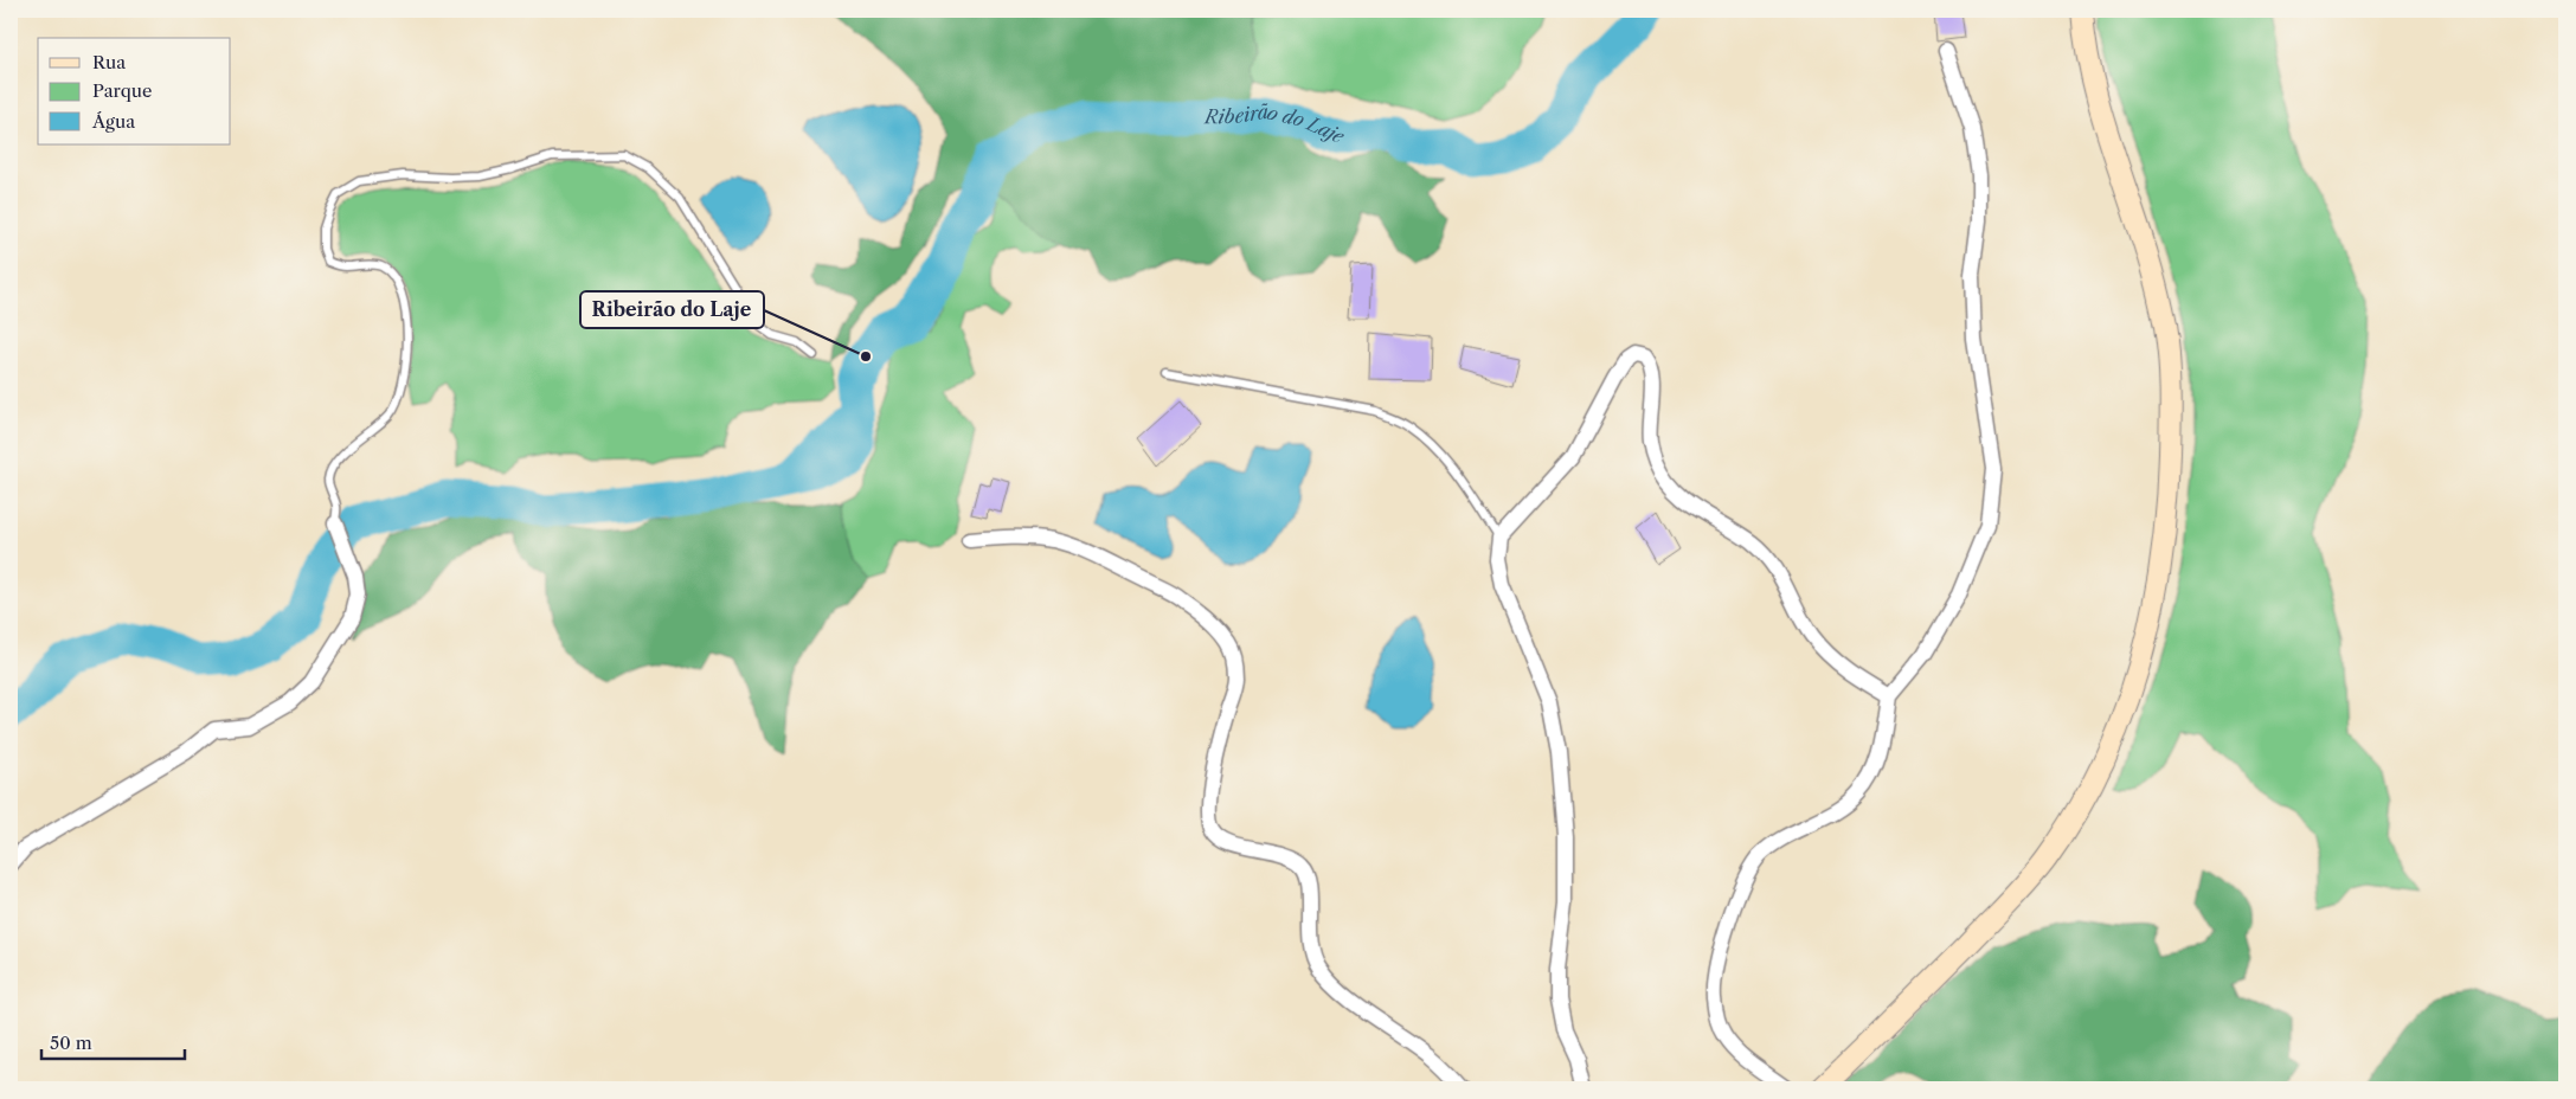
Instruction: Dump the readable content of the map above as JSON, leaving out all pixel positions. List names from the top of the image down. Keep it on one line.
{"water":["Ribeirão do Laje"],"places":["Ribeirão do Laje"],"legend":["Rua","Parque","Água"],"scale_bar":"50 m"}
